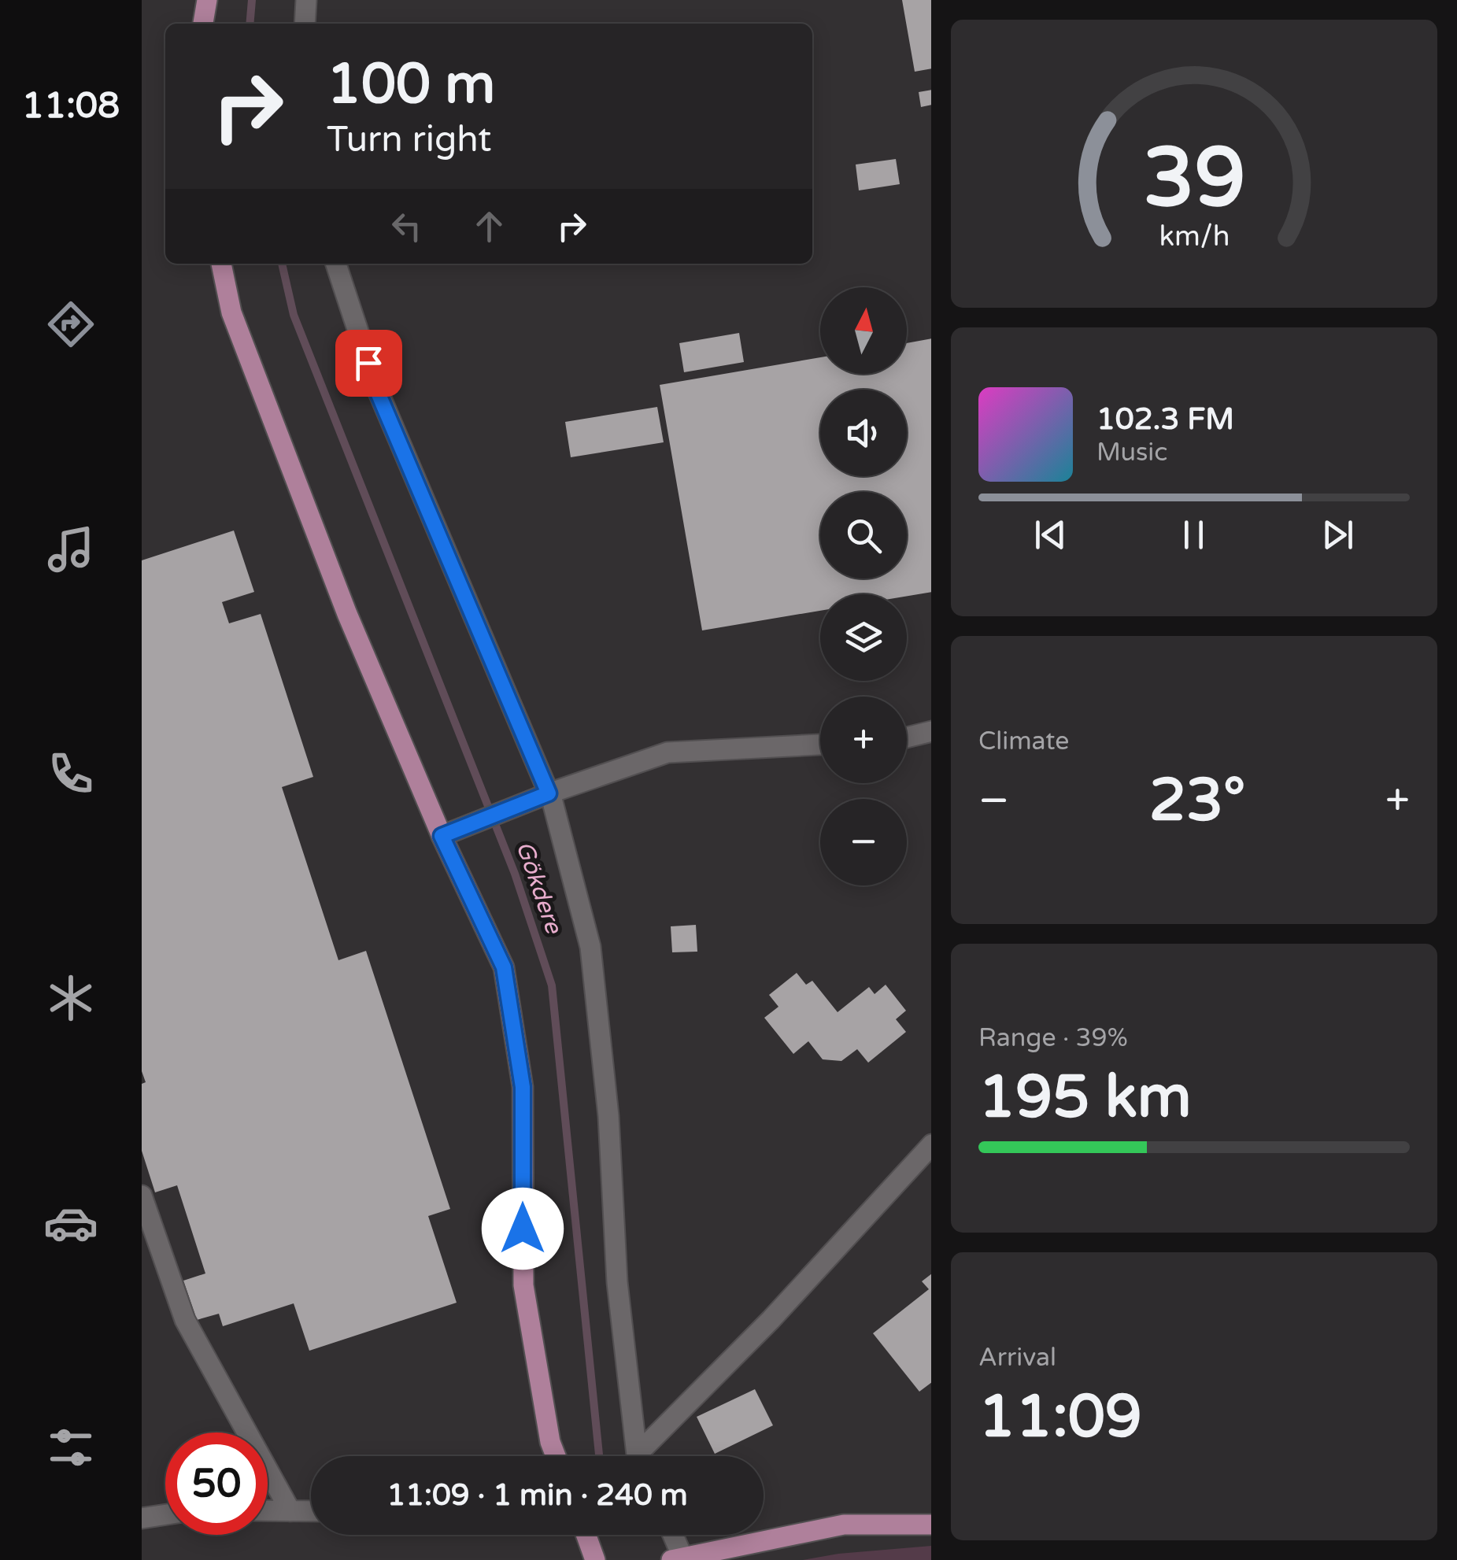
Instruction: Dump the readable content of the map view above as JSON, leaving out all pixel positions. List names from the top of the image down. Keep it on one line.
{"water":["Gökdere"],"north":"top","page":{"tabs":"11:08","turn":["100 m","Turn right"],"map_buttons":["+","−"],"song":["102.3 FM","Music"],"tile":["Climate",["Range · 39%","195 km"],["Arrival","11:09"]],"heat":["−","23°","+"],"limit":"50","trip":"11:09 · 1 min · 240 m","gauge":["39","km/h"]}}
